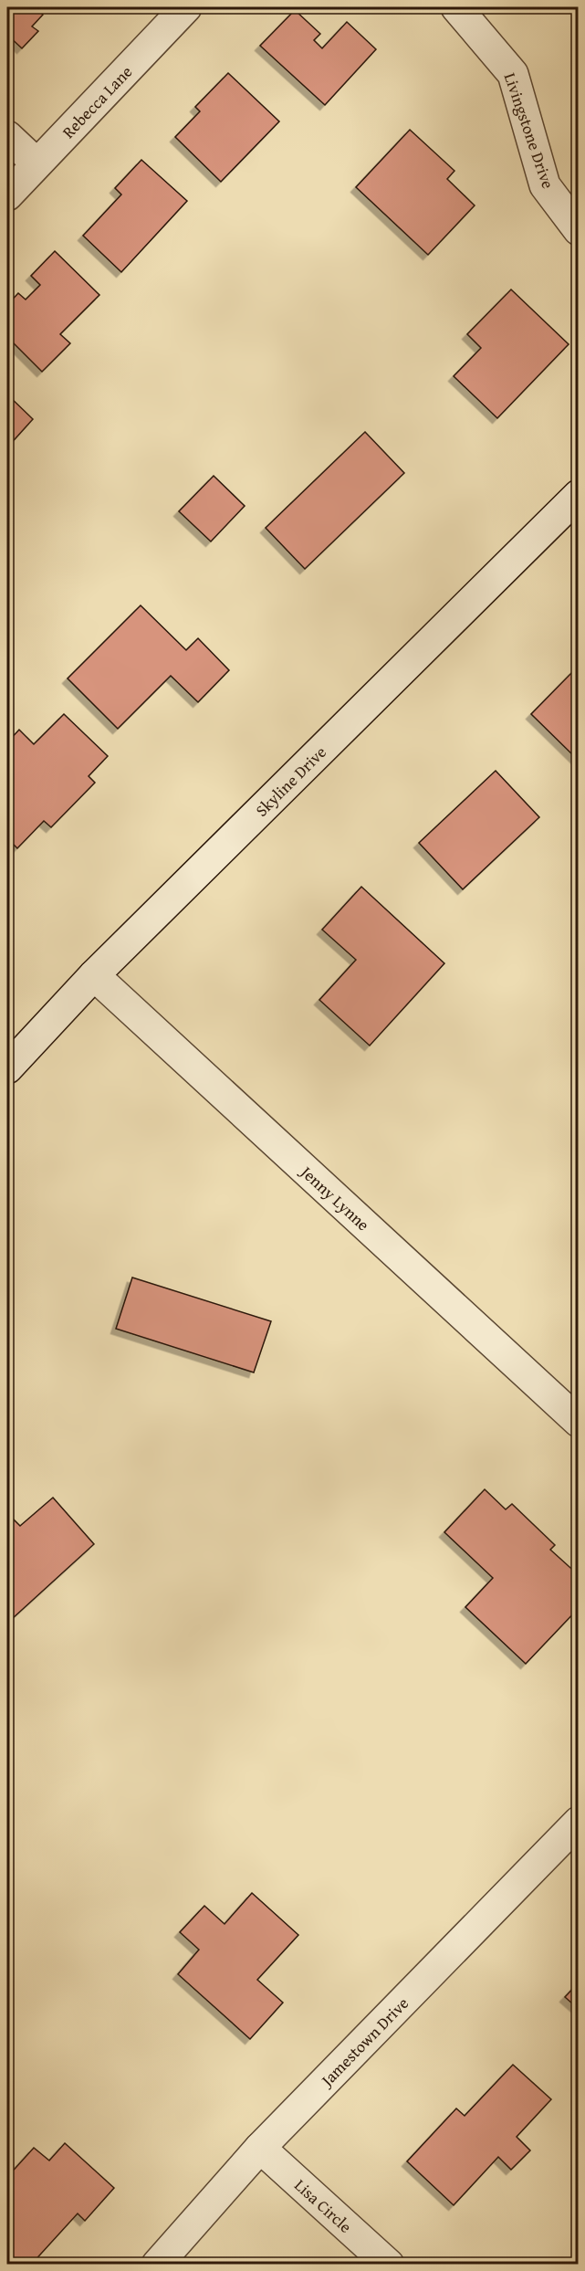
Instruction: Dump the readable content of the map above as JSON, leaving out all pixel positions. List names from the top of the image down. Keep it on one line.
{"streets":{"street":["Rebecca Lane","Livingstone Drive","Skyline Drive","Jenny Lynne","Jamestown Drive","Lisa Circle"]},"crossings":[["Skyline Drive","Jenny Lynne"],["Jamestown Drive","Lisa Circle"]]}
